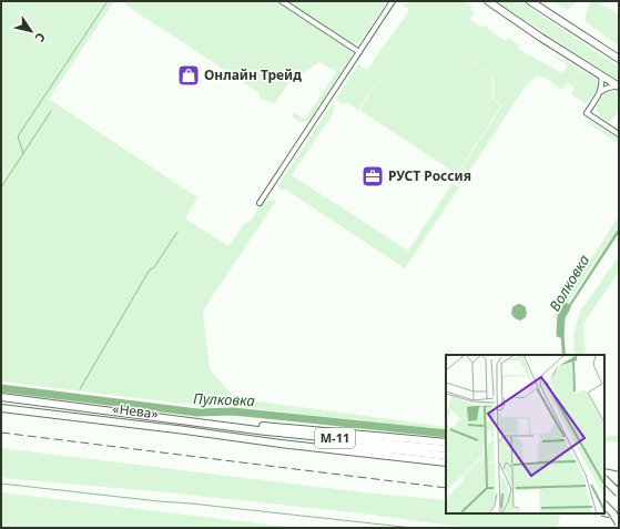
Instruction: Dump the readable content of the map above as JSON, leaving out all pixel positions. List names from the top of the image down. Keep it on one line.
{"streets":{"highway":["«Нева»","М-11"]},"water":["Волковка","Пулковка"],"places":{"shop":["Онлайн Трейд"],"office":["РУСТ Россия"]},"north":"bottom right"}
